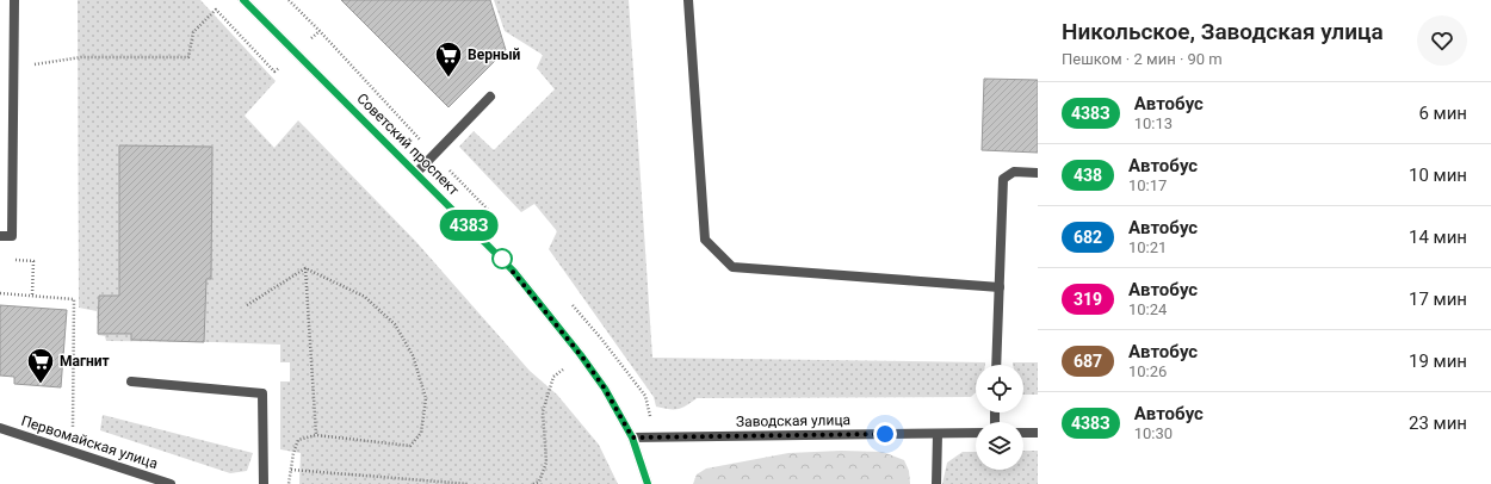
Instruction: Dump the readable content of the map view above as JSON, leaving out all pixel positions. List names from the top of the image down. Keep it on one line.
{"streets":{"main road":["Советский проспект"],"street":["Заводская улица","Первомайская улица"]},"crossings":[["Советский проспект","Заводская улица"]],"places":{"supermarket":["Верный","Магнит"]},"lines":["bus line 438З"],"page":{"on_map":"438З","heading":["Никольское, Заводская улица","Пешком · 2 мин · 90 m"],"list":[{"mark":"438З","name":"Автобус","note":"10:13","value":"6 мин"},{"mark":"438","name":"Автобус","note":"10:17","value":"10 мин"},{"mark":"682","name":"Автобус","note":"10:21","value":"14 мин"},{"mark":"319","name":"Автобус","note":"10:24","value":"17 мин"},{"mark":"687","name":"Автобус","note":"10:26","value":"19 мин"},{"mark":"438З","name":"Автобус","note":"10:30","value":"23 мин"}]}}
